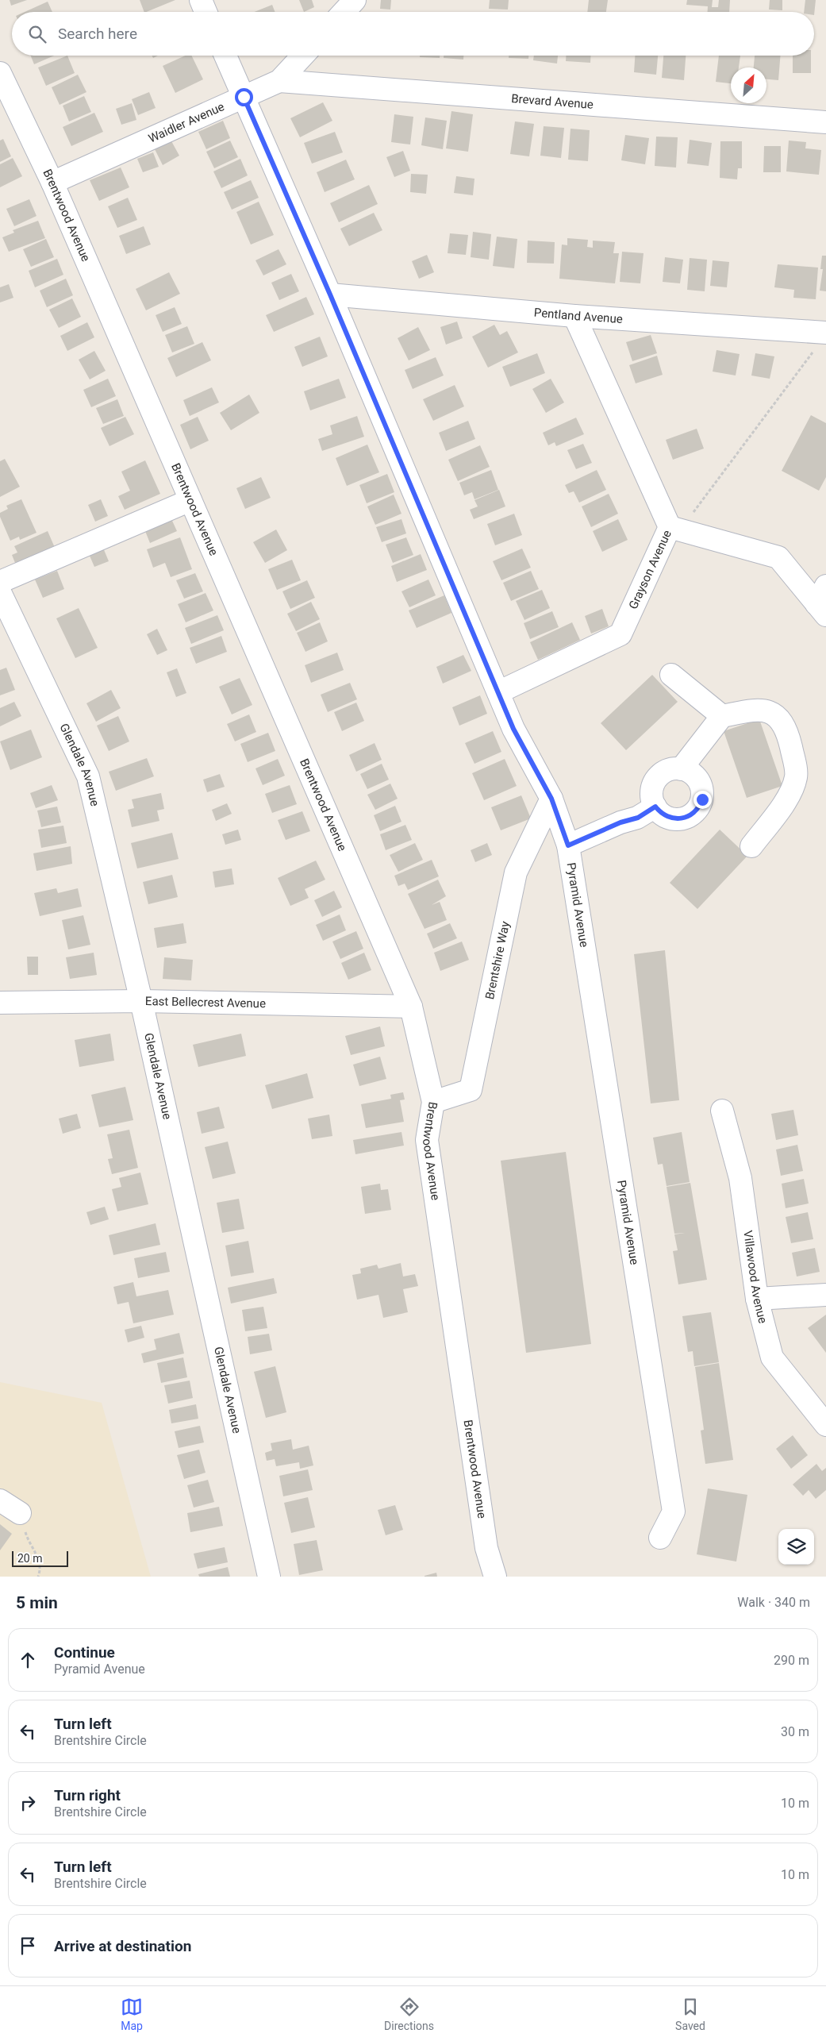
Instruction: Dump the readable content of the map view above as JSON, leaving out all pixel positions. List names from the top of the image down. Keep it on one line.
{"streets":{"street":["Brevard Avenue","Waidler Avenue","Brentwood Avenue","Pentland Avenue","Grayson Avenue","Glendale Avenue","Pyramid Avenue","Brentshire Way","East Bellecrest Avenue","Villawood Avenue"]},"crossings":[["Brevard Avenue","Waidler Avenue"],["Waidler Avenue","Brentwood Avenue"],["Waidler Avenue","Pyramid Avenue"],["Brentwood Avenue","Brentshire Way"],["Brentwood Avenue","East Bellecrest Avenue"],["Pentland Avenue","Grayson Avenue"],["Pentland Avenue","Pyramid Avenue"],["Grayson Avenue","Pyramid Avenue"],["Glendale Avenue","East Bellecrest Avenue"],["Pyramid Avenue","Brentshire Way"]],"scale_bar":"20 m","north":"top right","page":{"search":"Search here","scale":"20 m","heading":["5 min","Walk · 340 m"],"list":[["Continue","Pyramid Avenue","290 m"],["Turn left","Brentshire Circle","30 m"],["Turn right","Brentshire Circle","10 m"],["Turn left","Brentshire Circle","10 m"],"Arrive at destination"],"nav":["Map","Directions","Saved"]}}
